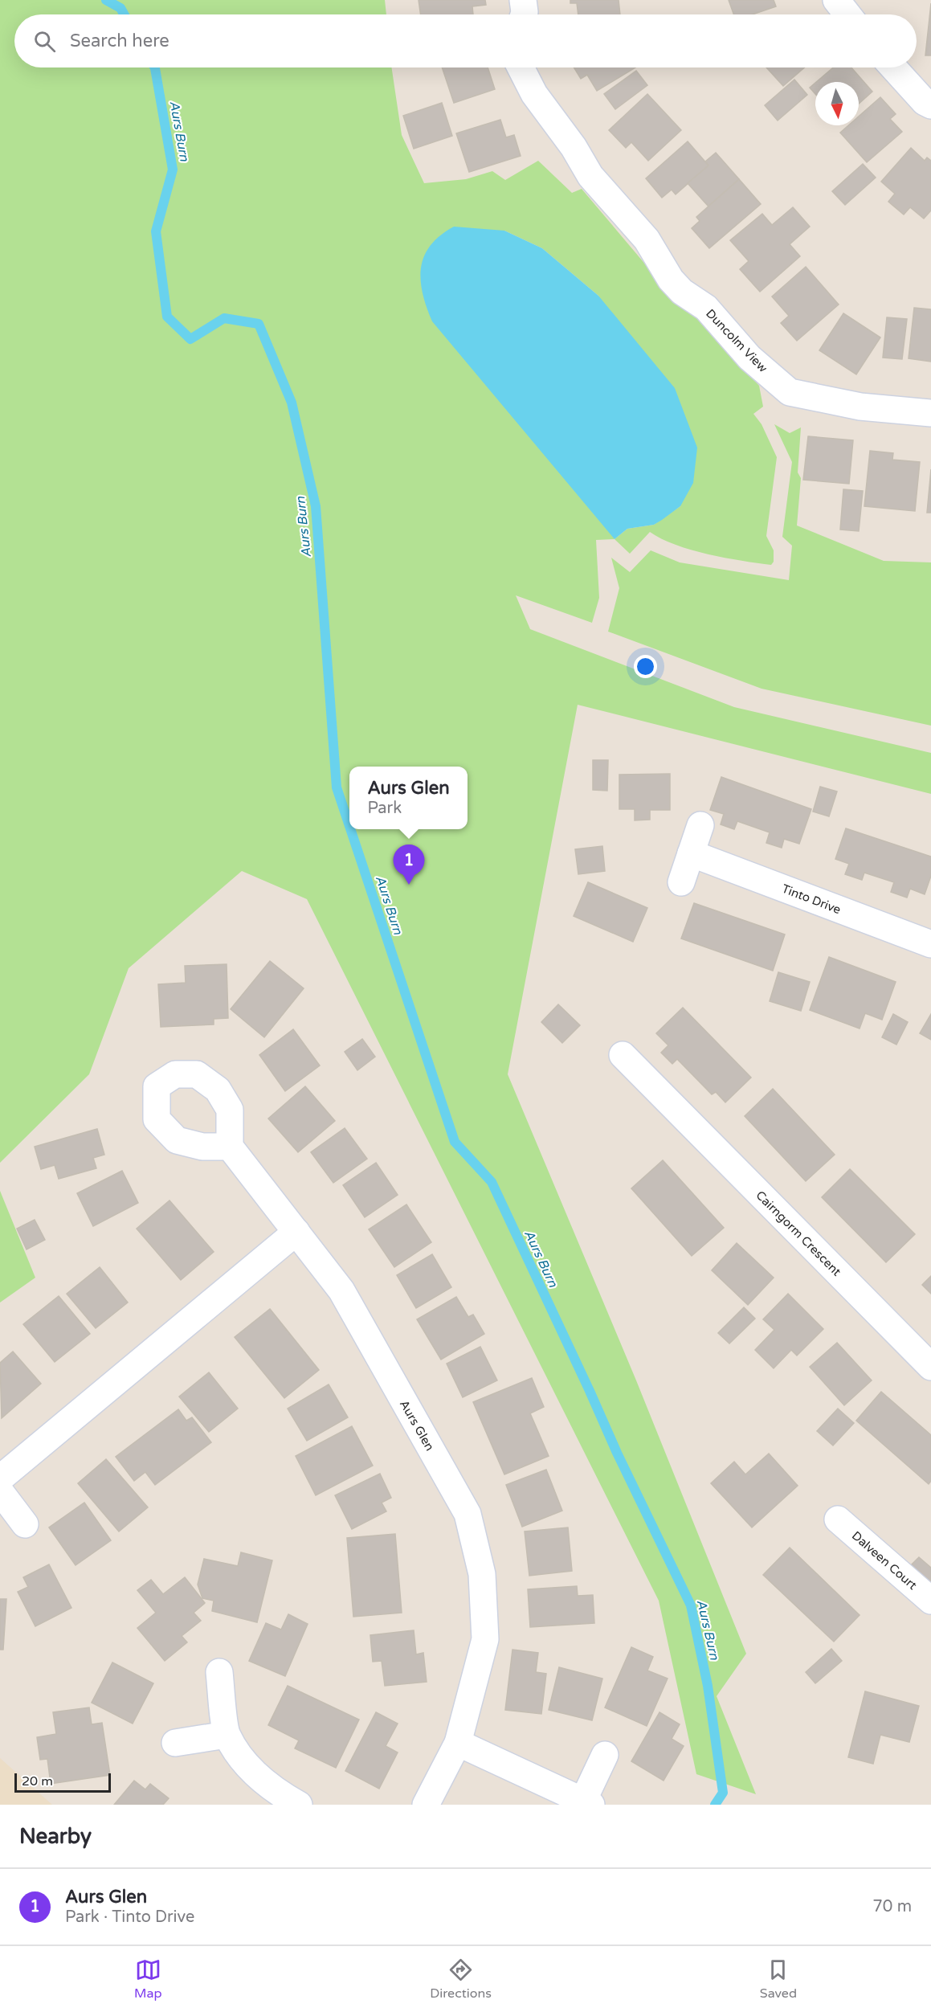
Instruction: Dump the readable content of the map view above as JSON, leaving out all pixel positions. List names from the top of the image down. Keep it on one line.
{"streets":{"street":["Duncolm View","Tinto Drive","Cairngorm Crescent","Aurs Glen","Dalveen Court"]},"water":["Aurs Burn"],"scale_bar":"20 m","north":"bottom","page":{"search":"Search here","popup":["Aurs Glen","Park"],"pins":"1","scale":"20 m","heading":"Nearby","list":[{"mark":"1","name":"Aurs Glen","note":"Park · Tinto Drive","value":"70 m"}],"nav":["Map","Directions","Saved"]}}
